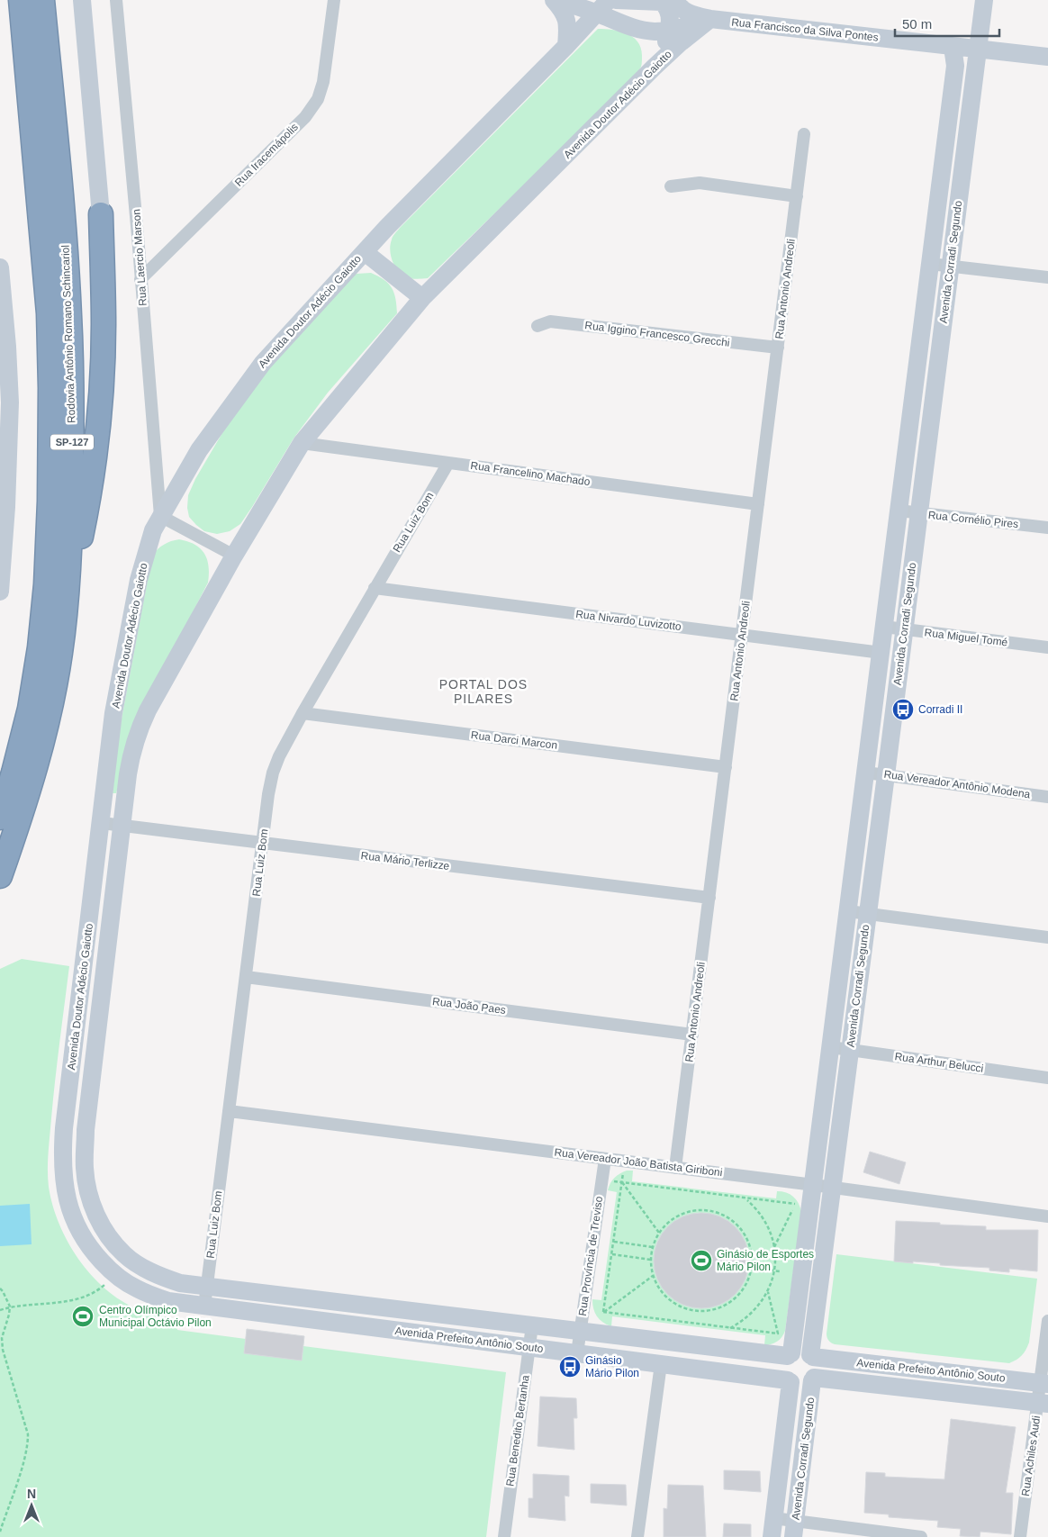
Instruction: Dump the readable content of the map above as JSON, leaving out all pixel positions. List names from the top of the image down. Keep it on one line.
{"streets":{"highway":["Rodovia Antônio Romano Schincariol","SP-127"],"street":["Rua Francisco da Silva Pontes","Avenida Doutor Adécio Gaiotto","Rua Iracemápolis","Rua Laercio Marson","Avenida Corradi Segundo","Rua Antonio Andreoli","Rua Iggino Francesco Grecchi","Rua Francelino Machado","Rua Cornélio Pires","Rua Luiz Bom","Rua Nivardo Luvizotto","Rua Miguel Tomé","Rua Darci Marcon","Rua Vereador Antônio Modena","Rua Mário Terlizze","Rua João Paes","Rua Arthur Belucci","Rua Vereador João Batista Giriboni","Rua Província de Treviso","Avenida Prefeito Antônio Souto","Rua Benedito Bertanha","Rua Achiles Audi"]},"crossings":[["Rua Francisco da Silva Pontes","Avenida Doutor Adécio Gaiotto"],["Rua Francisco da Silva Pontes","Avenida Corradi Segundo"],["Avenida Doutor Adécio Gaiotto","Rua Laercio Marson"],["Avenida Doutor Adécio Gaiotto","Rua Francelino Machado"],["Avenida Doutor Adécio Gaiotto","Rua Luiz Bom"],["Avenida Doutor Adécio Gaiotto","Rua Mário Terlizze"],["Avenida Doutor Adécio Gaiotto","Avenida Prefeito Antônio Souto"],["Rua Iracemápolis","Rua Laercio Marson"],["Avenida Corradi Segundo","Rua Cornélio Pires"],["Avenida Corradi Segundo","Rua Nivardo Luvizotto"],["Avenida Corradi Segundo","Rua Miguel Tomé"],["Avenida Corradi Segundo","Rua Vereador Antônio Modena"],["Avenida Corradi Segundo","Rua Arthur Belucci"],["Avenida Corradi Segundo","Rua Vereador João Batista Giriboni"],["Avenida Corradi Segundo","Avenida Prefeito Antônio Souto"],["Rua Antonio Andreoli","Rua Iggino Francesco Grecchi"],["Rua Antonio Andreoli","Rua Francelino Machado"],["Rua Antonio Andreoli","Rua Nivardo Luvizotto"],["Rua Antonio Andreoli","Rua Darci Marcon"],["Rua Antonio Andreoli","Rua Mário Terlizze"],["Rua Antonio Andreoli","Rua João Paes"],["Rua Antonio Andreoli","Rua Vereador João Batista Giriboni"],["Rua Francelino Machado","Rua Luiz Bom"],["Rua Luiz Bom","Rua Nivardo Luvizotto"],["Rua Luiz Bom","Rua Darci Marcon"],["Rua Luiz Bom","Rua Mário Terlizze"],["Rua Luiz Bom","Rua João Paes"],["Rua Luiz Bom","Rua Vereador João Batista Giriboni"],["Rua Luiz Bom","Avenida Prefeito Antônio Souto"],["Rua Vereador João Batista Giriboni","Rua Província de Treviso"],["Rua Província de Treviso","Avenida Prefeito Antônio Souto"],["Avenida Prefeito Antônio Souto","Rua Benedito Bertanha"],["Avenida Prefeito Antônio Souto","Rua Achiles Audi"]],"districts":["PORTAL DOS PILARES"],"places":{"bus stop":["Corradi II","Ginásio Mário Pilon"],"sports":["Ginásio de Esportes Mário Pilon","Centro Olímpico Municipal Octávio Pilon"]},"scale_bar":"50 m","north":"top"}
